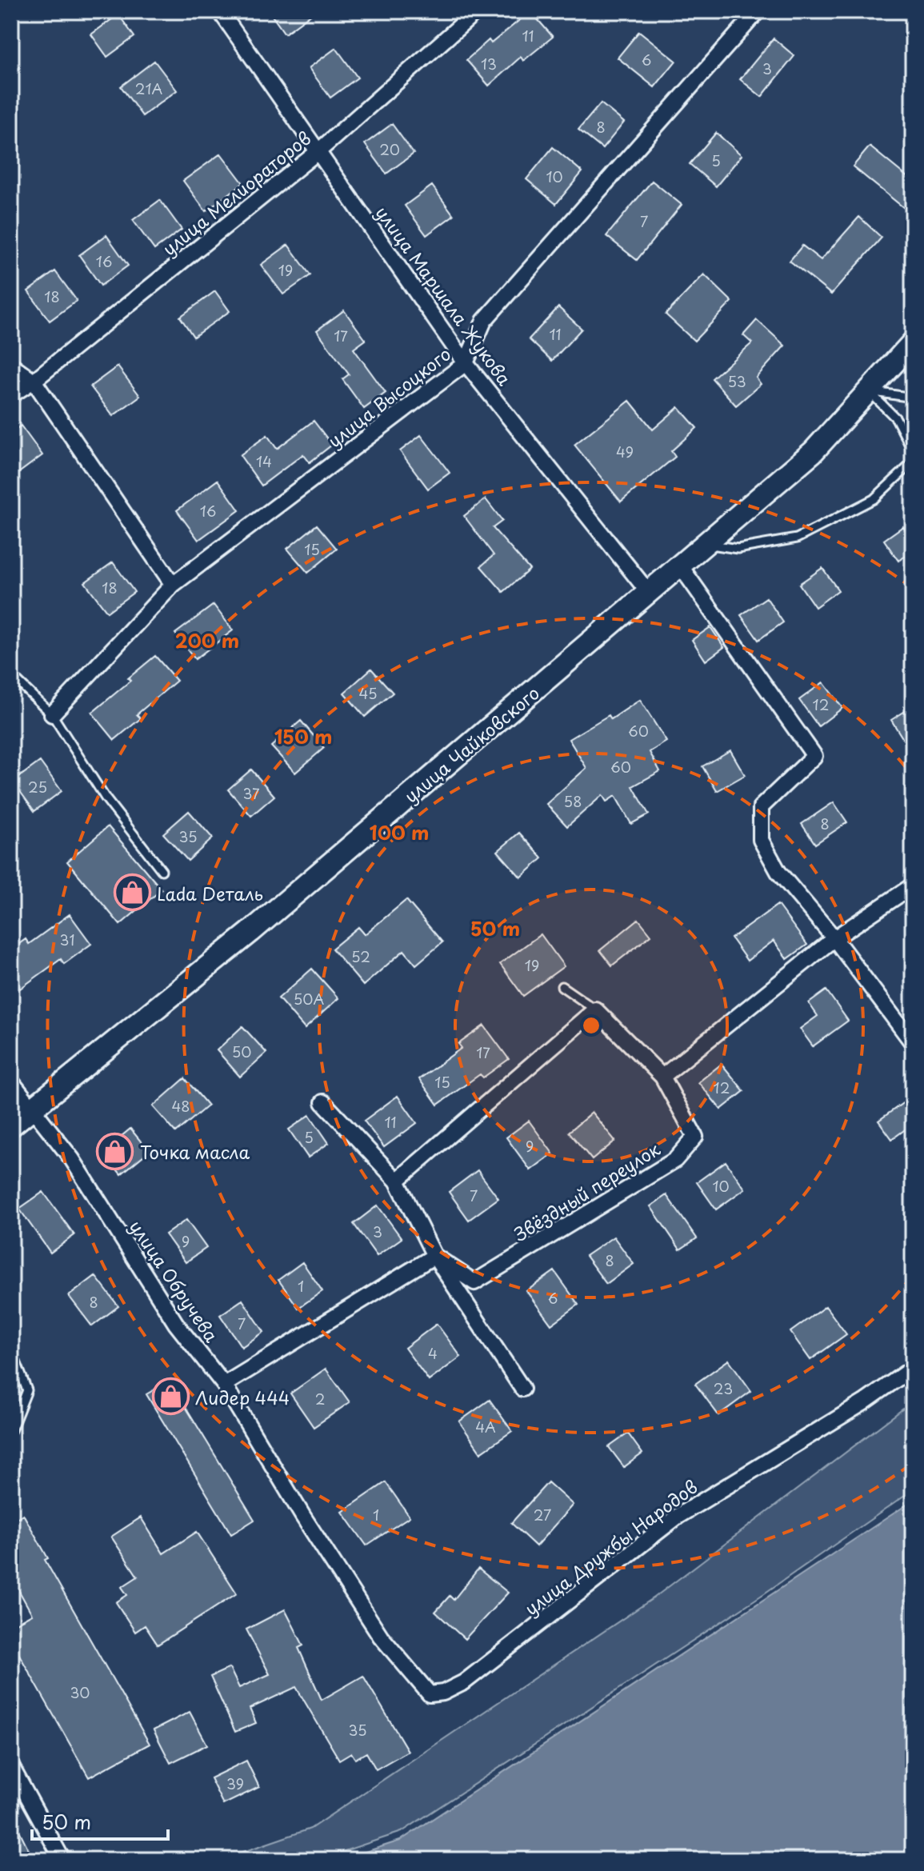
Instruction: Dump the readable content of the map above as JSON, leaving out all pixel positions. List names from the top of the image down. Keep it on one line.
{"streets":{"main road":["улица Чайковского"],"street":["улица Мелиораторов","улица Маршала Жукова","улица Высоцкого","Звёздный переулок","улица Обручева","улица Дружбы Народов"]},"crossings":[["улица Мелиораторов","улица Маршала Жукова"],["улица Маршала Жукова","улица Высоцкого"],["улица Маршала Жукова","улица Чайковского"],["улица Чайковского","улица Обручева"],["улица Обручева","улица Дружбы Народов"]],"places":{"shop":["Lada Dеталь","Точка масла","Лидер 444"]},"house_numbers":["11","6","13","3","21А","8","20","5","10","7","16","19","18","11","17","53","49","14","16","15","18","45","12","60","60","25","37","58","8","35","31","52","19","50А","50","17","15","12","48","11","5","9","10","7","3","9","8","1","6","8","7","4","23","2","4А","1","27","30","35","39"],"scale_bar":"50 m","rings":["200 m","150 m","100 m","50 m"]}
